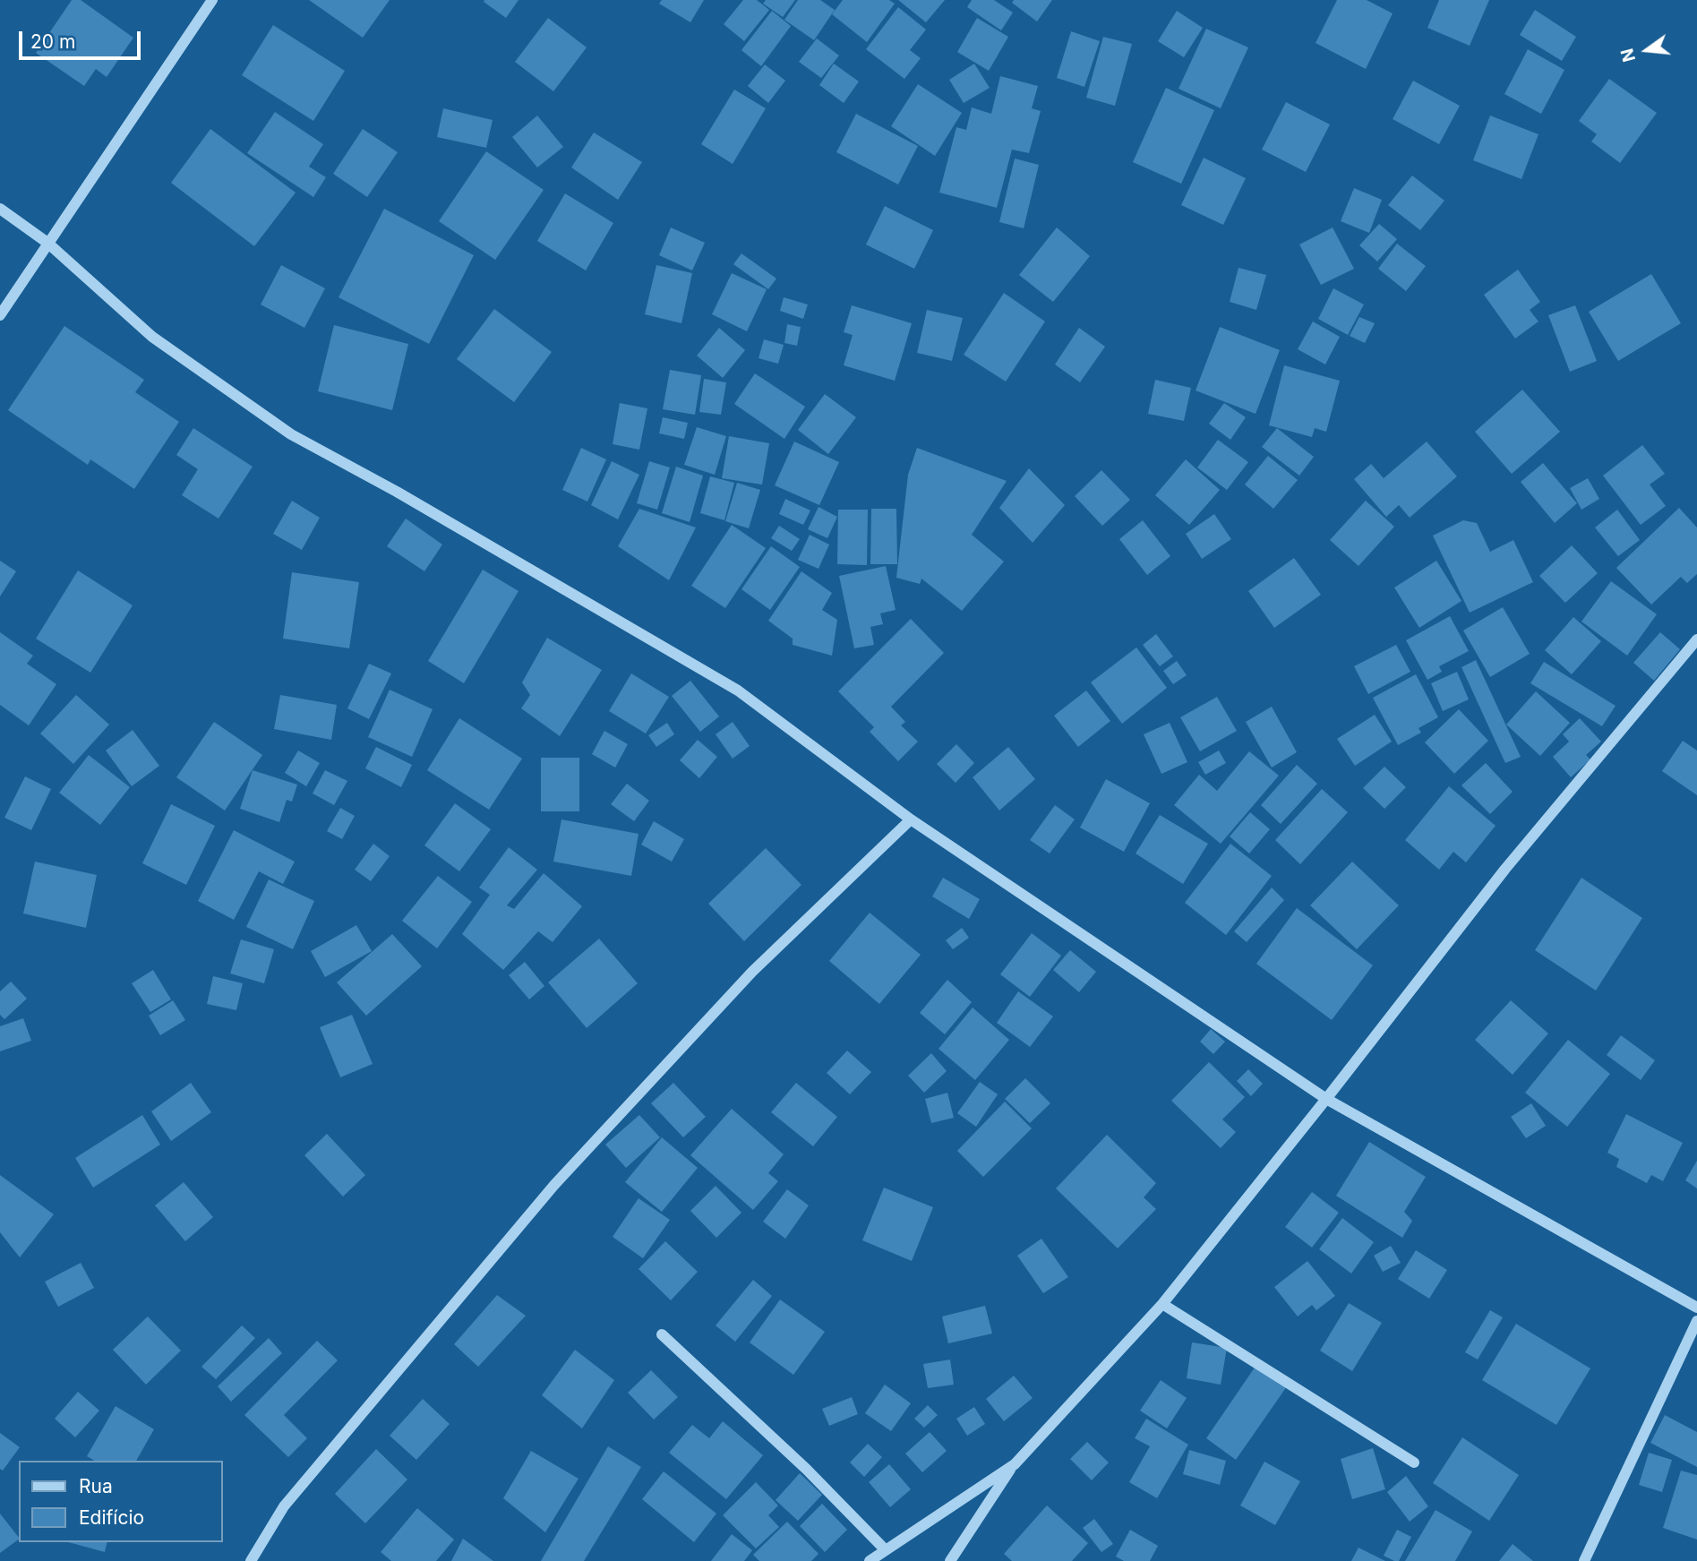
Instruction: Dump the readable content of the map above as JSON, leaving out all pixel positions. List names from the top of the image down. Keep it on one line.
{"legend":["Rua","Edifício"],"scale_bar":"20 m","north":"left"}
